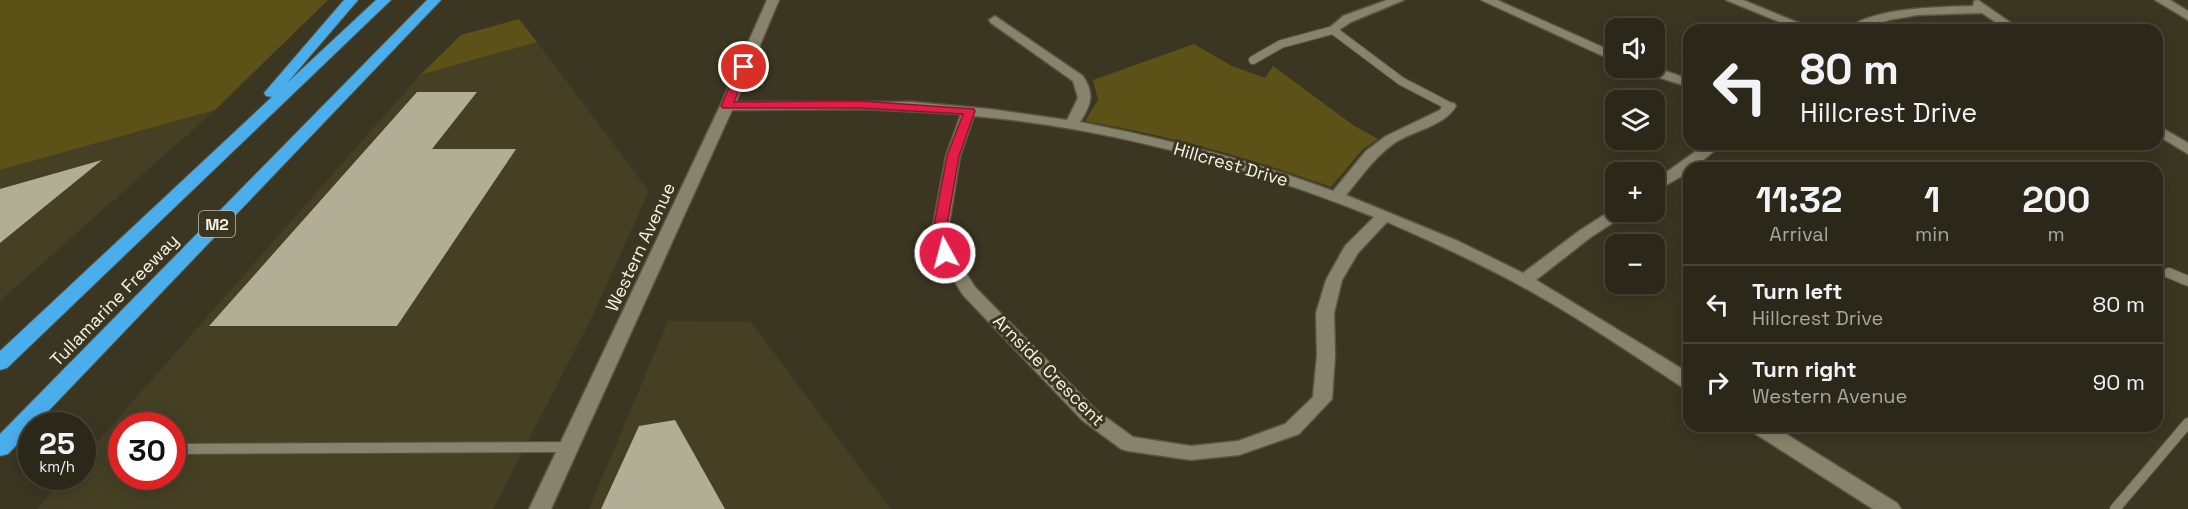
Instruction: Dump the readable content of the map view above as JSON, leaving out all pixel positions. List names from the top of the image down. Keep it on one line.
{"streets":{"highway":["M2","Tullamarine Freeway"],"street":["Hillcrest Drive","Western Avenue","Arnside Crescent"]},"crossings":[["Hillcrest Drive","Western Avenue"],["Hillcrest Drive","Arnside Crescent"]],"page":{"map_buttons":["+","−"],"turn":["80 m","Hillcrest Drive"],"eta":["11:32","Arrival","1","min","200","m"],"list":[{"name":"Turn left","note":"Hillcrest Drive","value":"80 m"},{"name":"Turn right","note":"Western Avenue","value":"90 m"}],"speed":"25 km/h","limit":"30"}}
